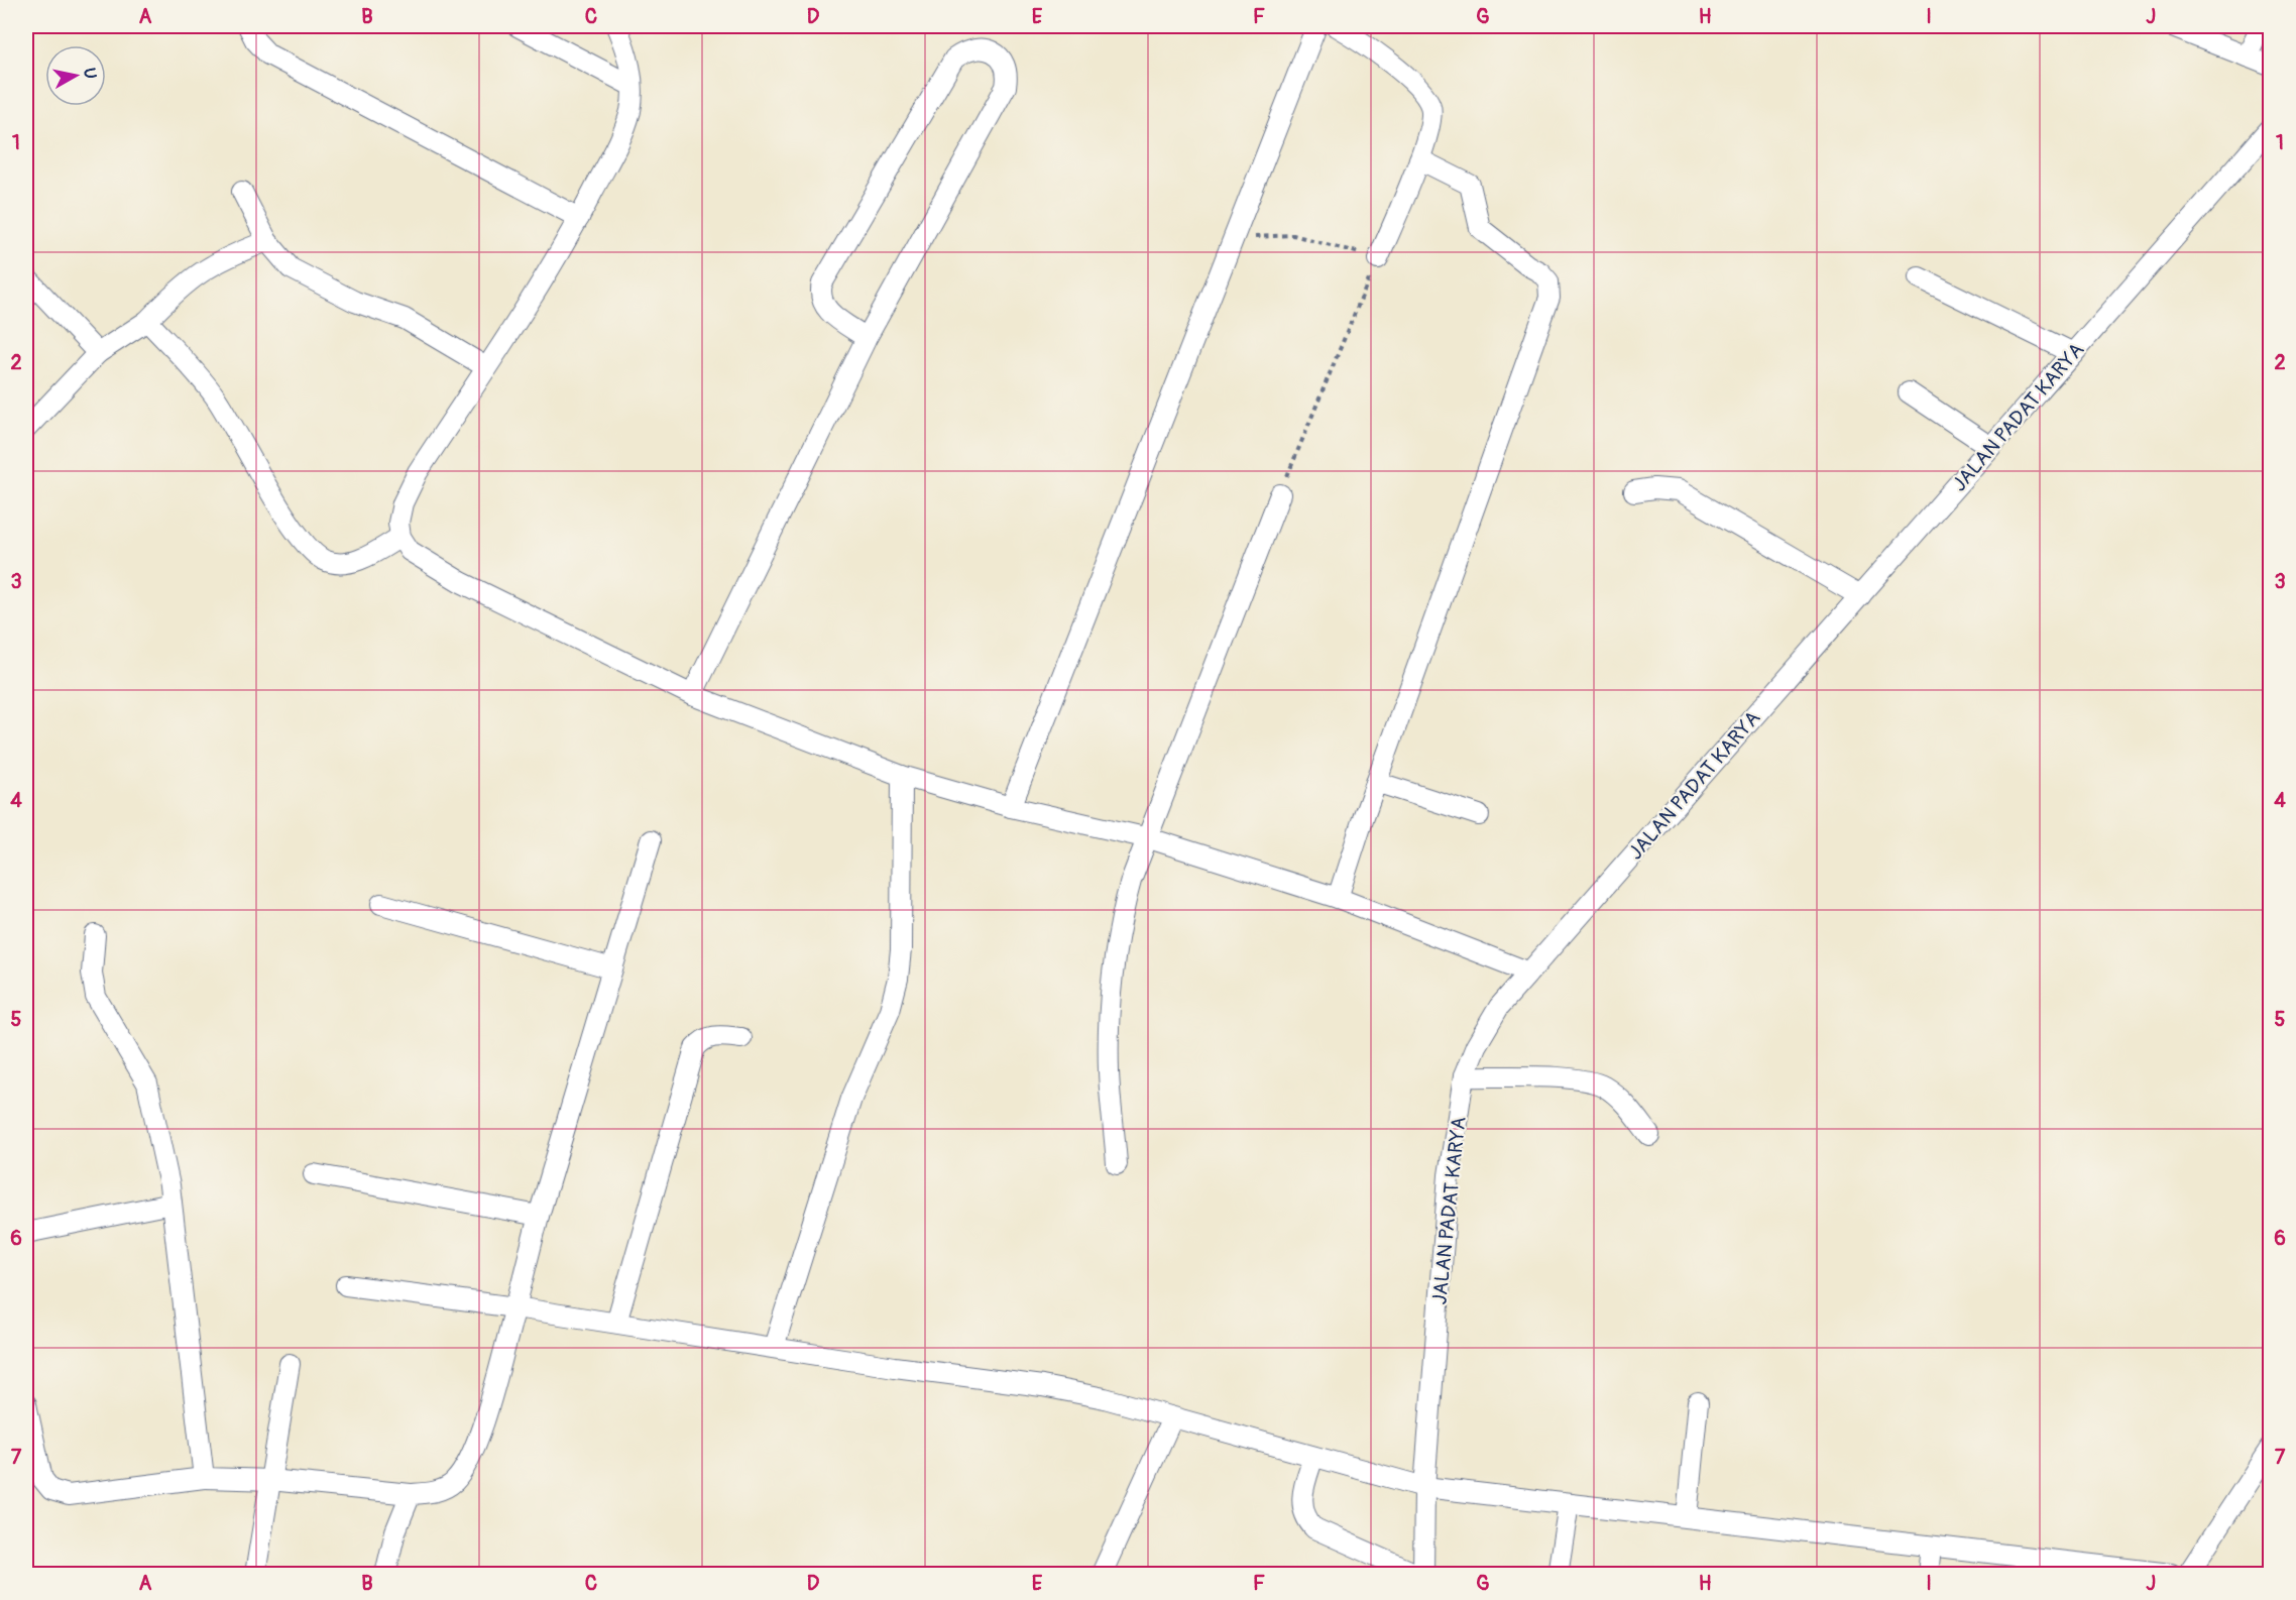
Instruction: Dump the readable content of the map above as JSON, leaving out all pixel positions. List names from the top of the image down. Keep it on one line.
{"streets":{"street":["JALAN PADAT KARYA"]},"north":"right","grid":{"columns":["A","B","C","D","E","F","G","H","I","J"],"rows":["1","2","3","4","5","6","7"]}}
